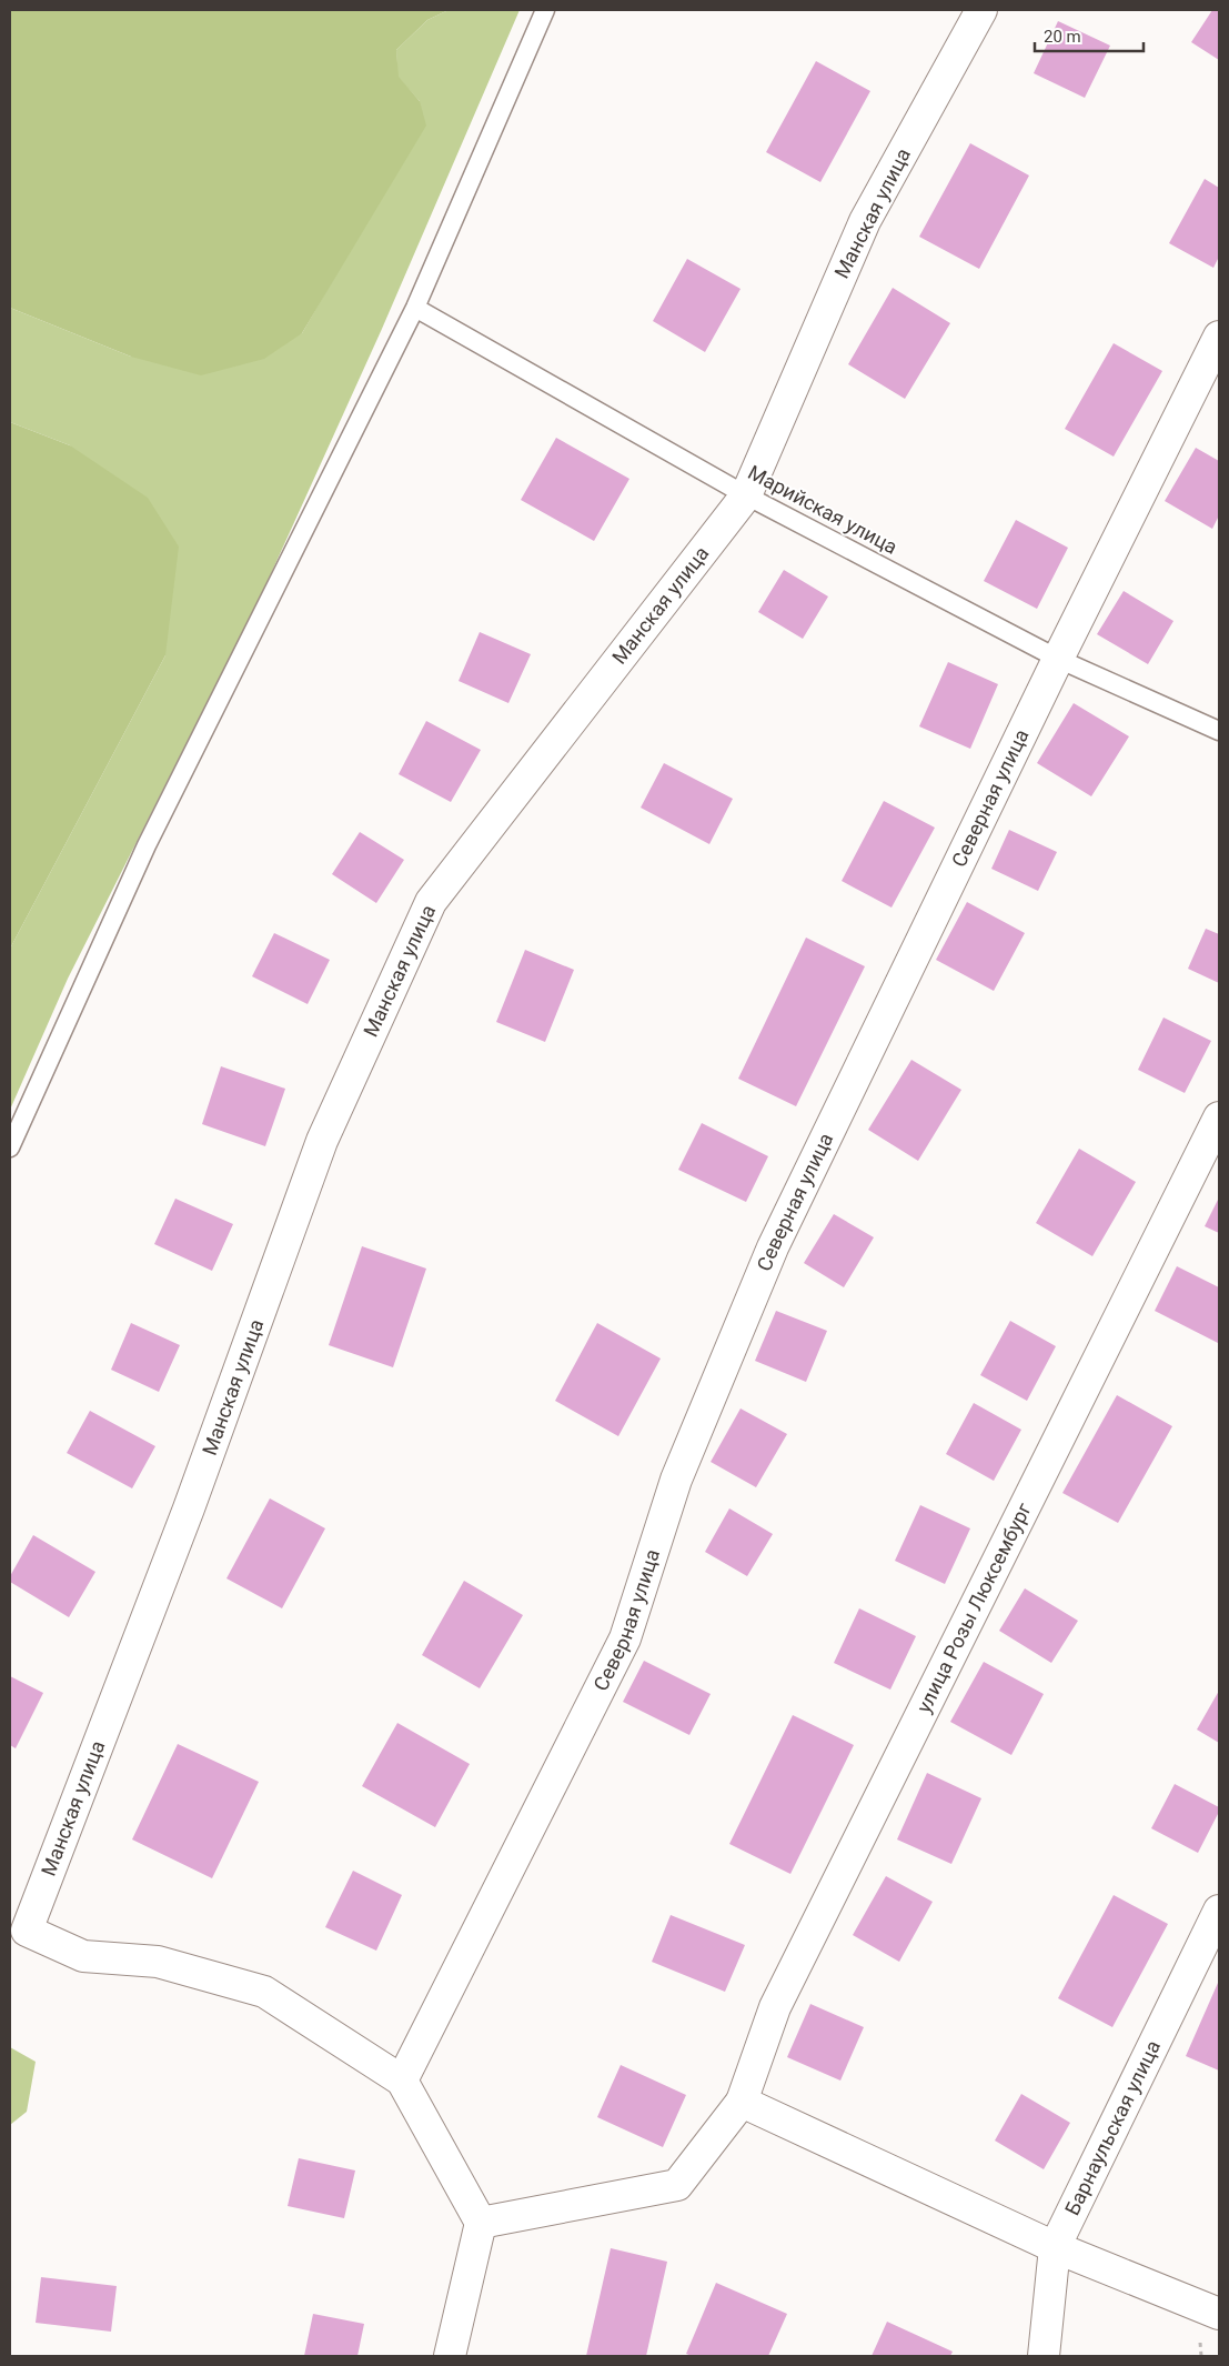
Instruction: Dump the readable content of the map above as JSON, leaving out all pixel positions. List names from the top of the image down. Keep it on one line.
{"streets":{"street":["Манская улица","Северная улица","улица Розы Люксембург","Барнаульская улица"],"lane":["Марийская улица"]},"crossings":[["Манская улица","Марийская улица"],["Манская улица","Северная улица"],["Марийская улица","Северная улица"]],"scale_bar":"20 m"}
